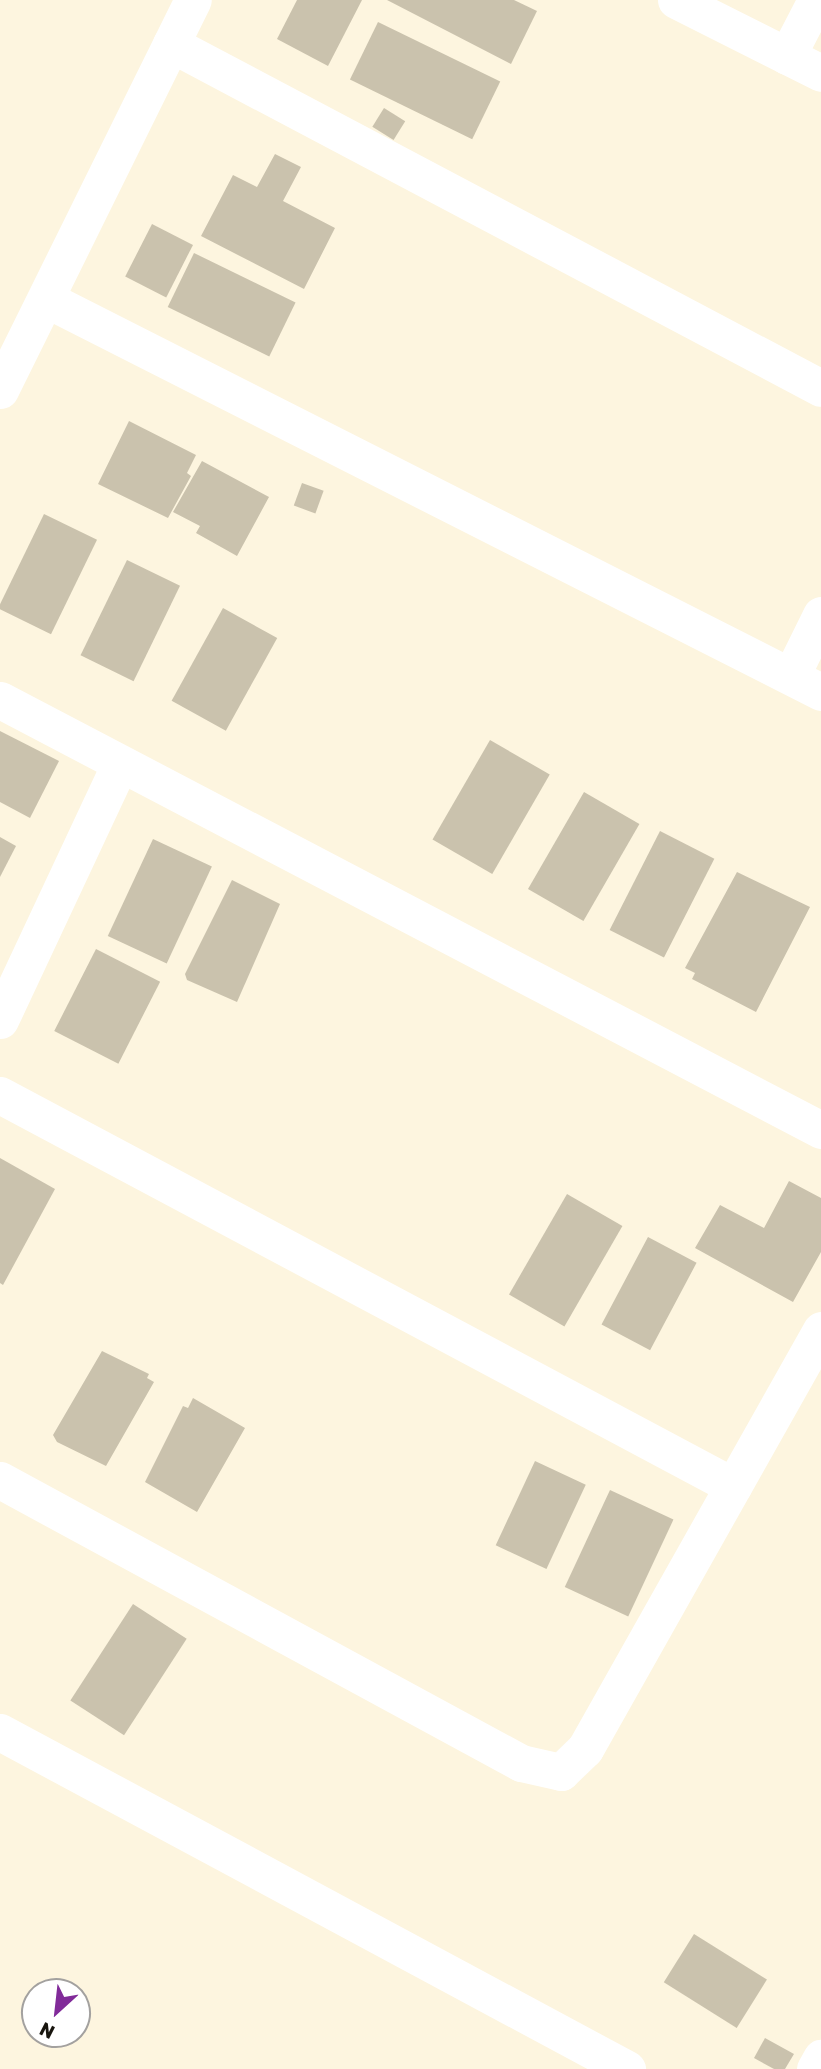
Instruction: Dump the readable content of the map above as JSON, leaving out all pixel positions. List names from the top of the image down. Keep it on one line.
{"north":"bottom left"}
